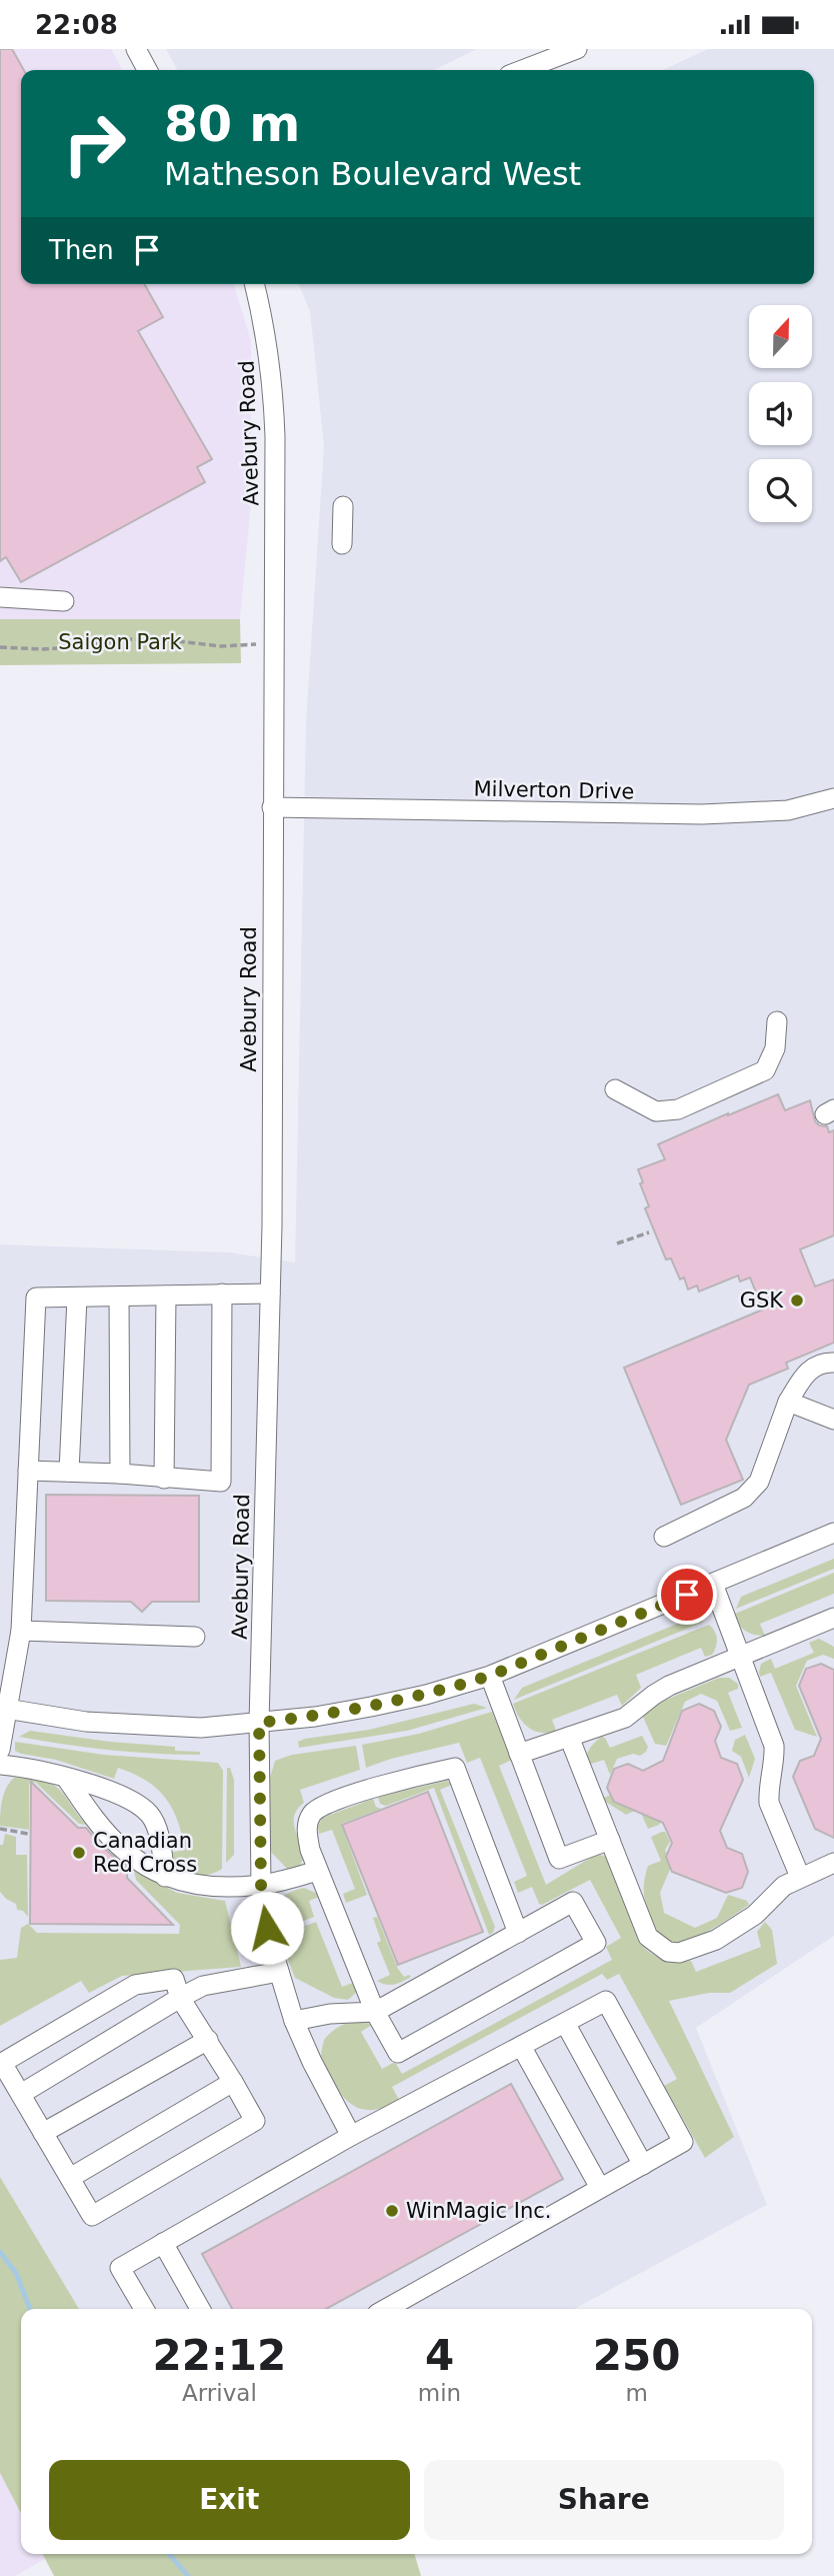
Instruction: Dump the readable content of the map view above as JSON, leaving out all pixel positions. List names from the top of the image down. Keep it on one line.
{"streets":{"street":["Avebury Road","Milverton Drive"]},"crossings":[["Avebury Road","Milverton Drive"]],"parks":["Saigon Park"],"places":["GSK","Canadian Red Cross","WinMagic Inc."],"north":"top","page":{"status":"22:08","turn":["80 m","Matheson Boulevard West"],"then":"Then","eta":["22:12","Arrival","4","min","250","m"],"buttons":["Exit","Share"]}}
